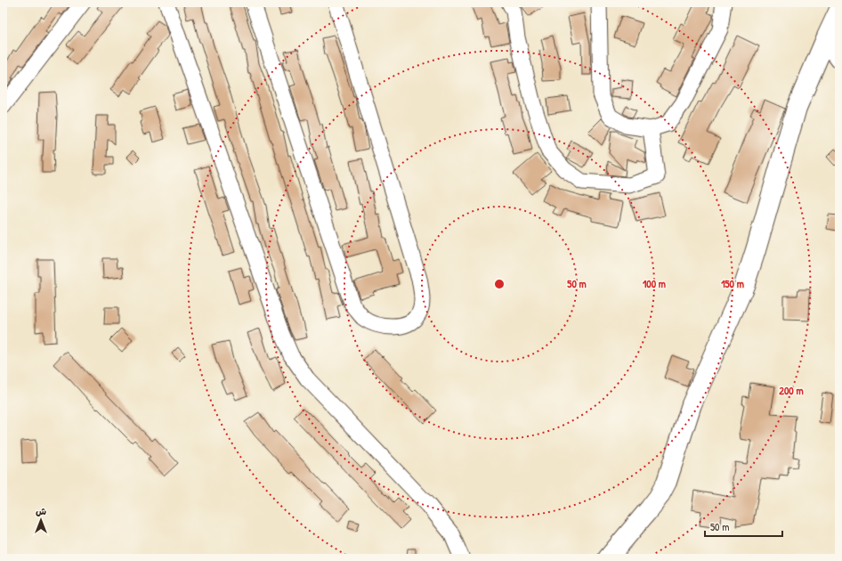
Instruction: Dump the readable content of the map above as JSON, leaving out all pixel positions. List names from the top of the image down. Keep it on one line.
{"scale_bar":"50 m","north":"top","rings":["50 m","100 m","150 m","200 m"]}
